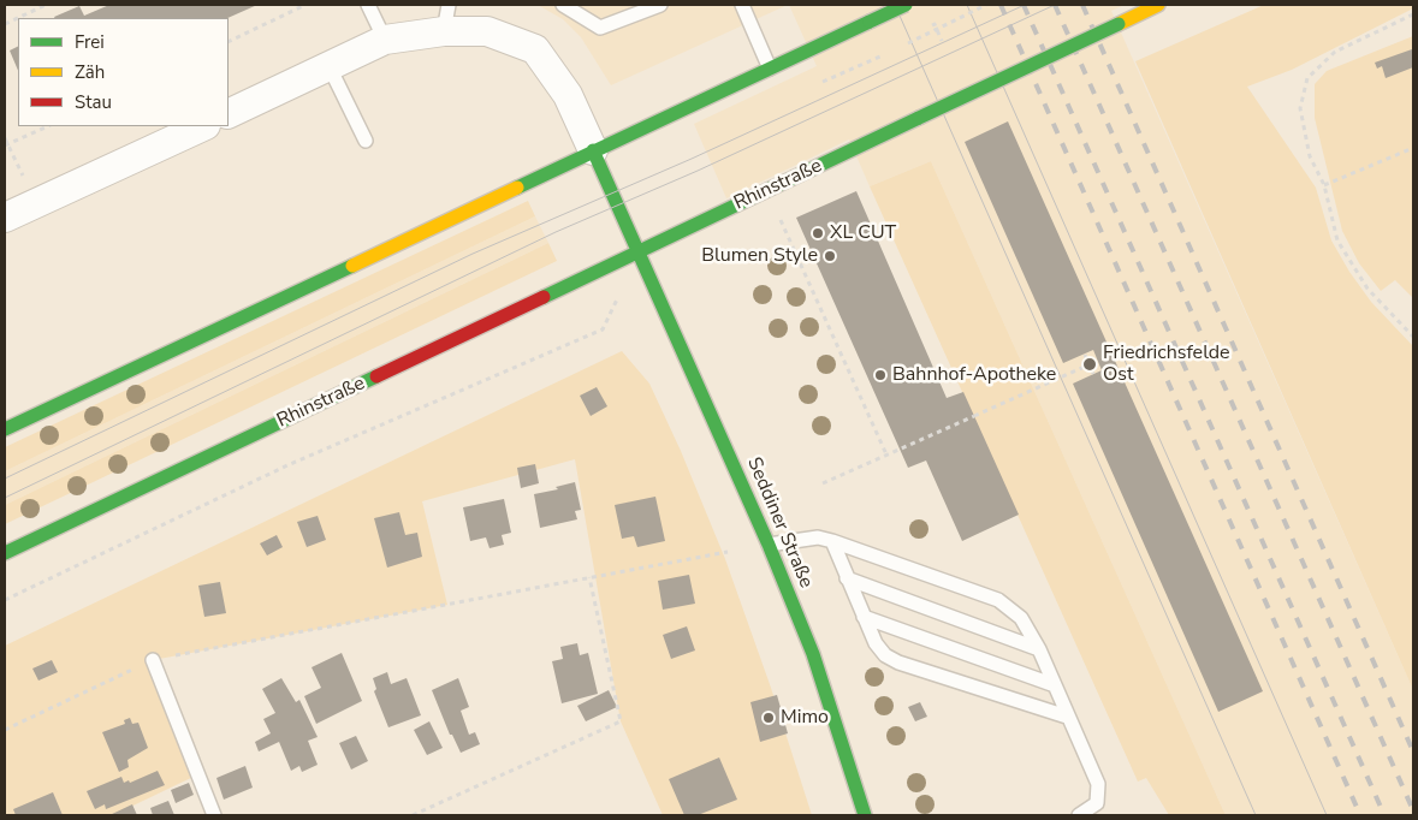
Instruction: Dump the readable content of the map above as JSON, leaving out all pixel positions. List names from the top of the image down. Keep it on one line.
{"streets":{"main road":["Rhinstraße","Seddiner Straße"]},"crossings":[["Rhinstraße","Seddiner Straße"]],"places":["XL CUT","Blumen Style","Friedrichsfelde Ost","Bahnhof-Apotheke","Mimo"],"legend":["Frei","Zäh","Stau"]}
